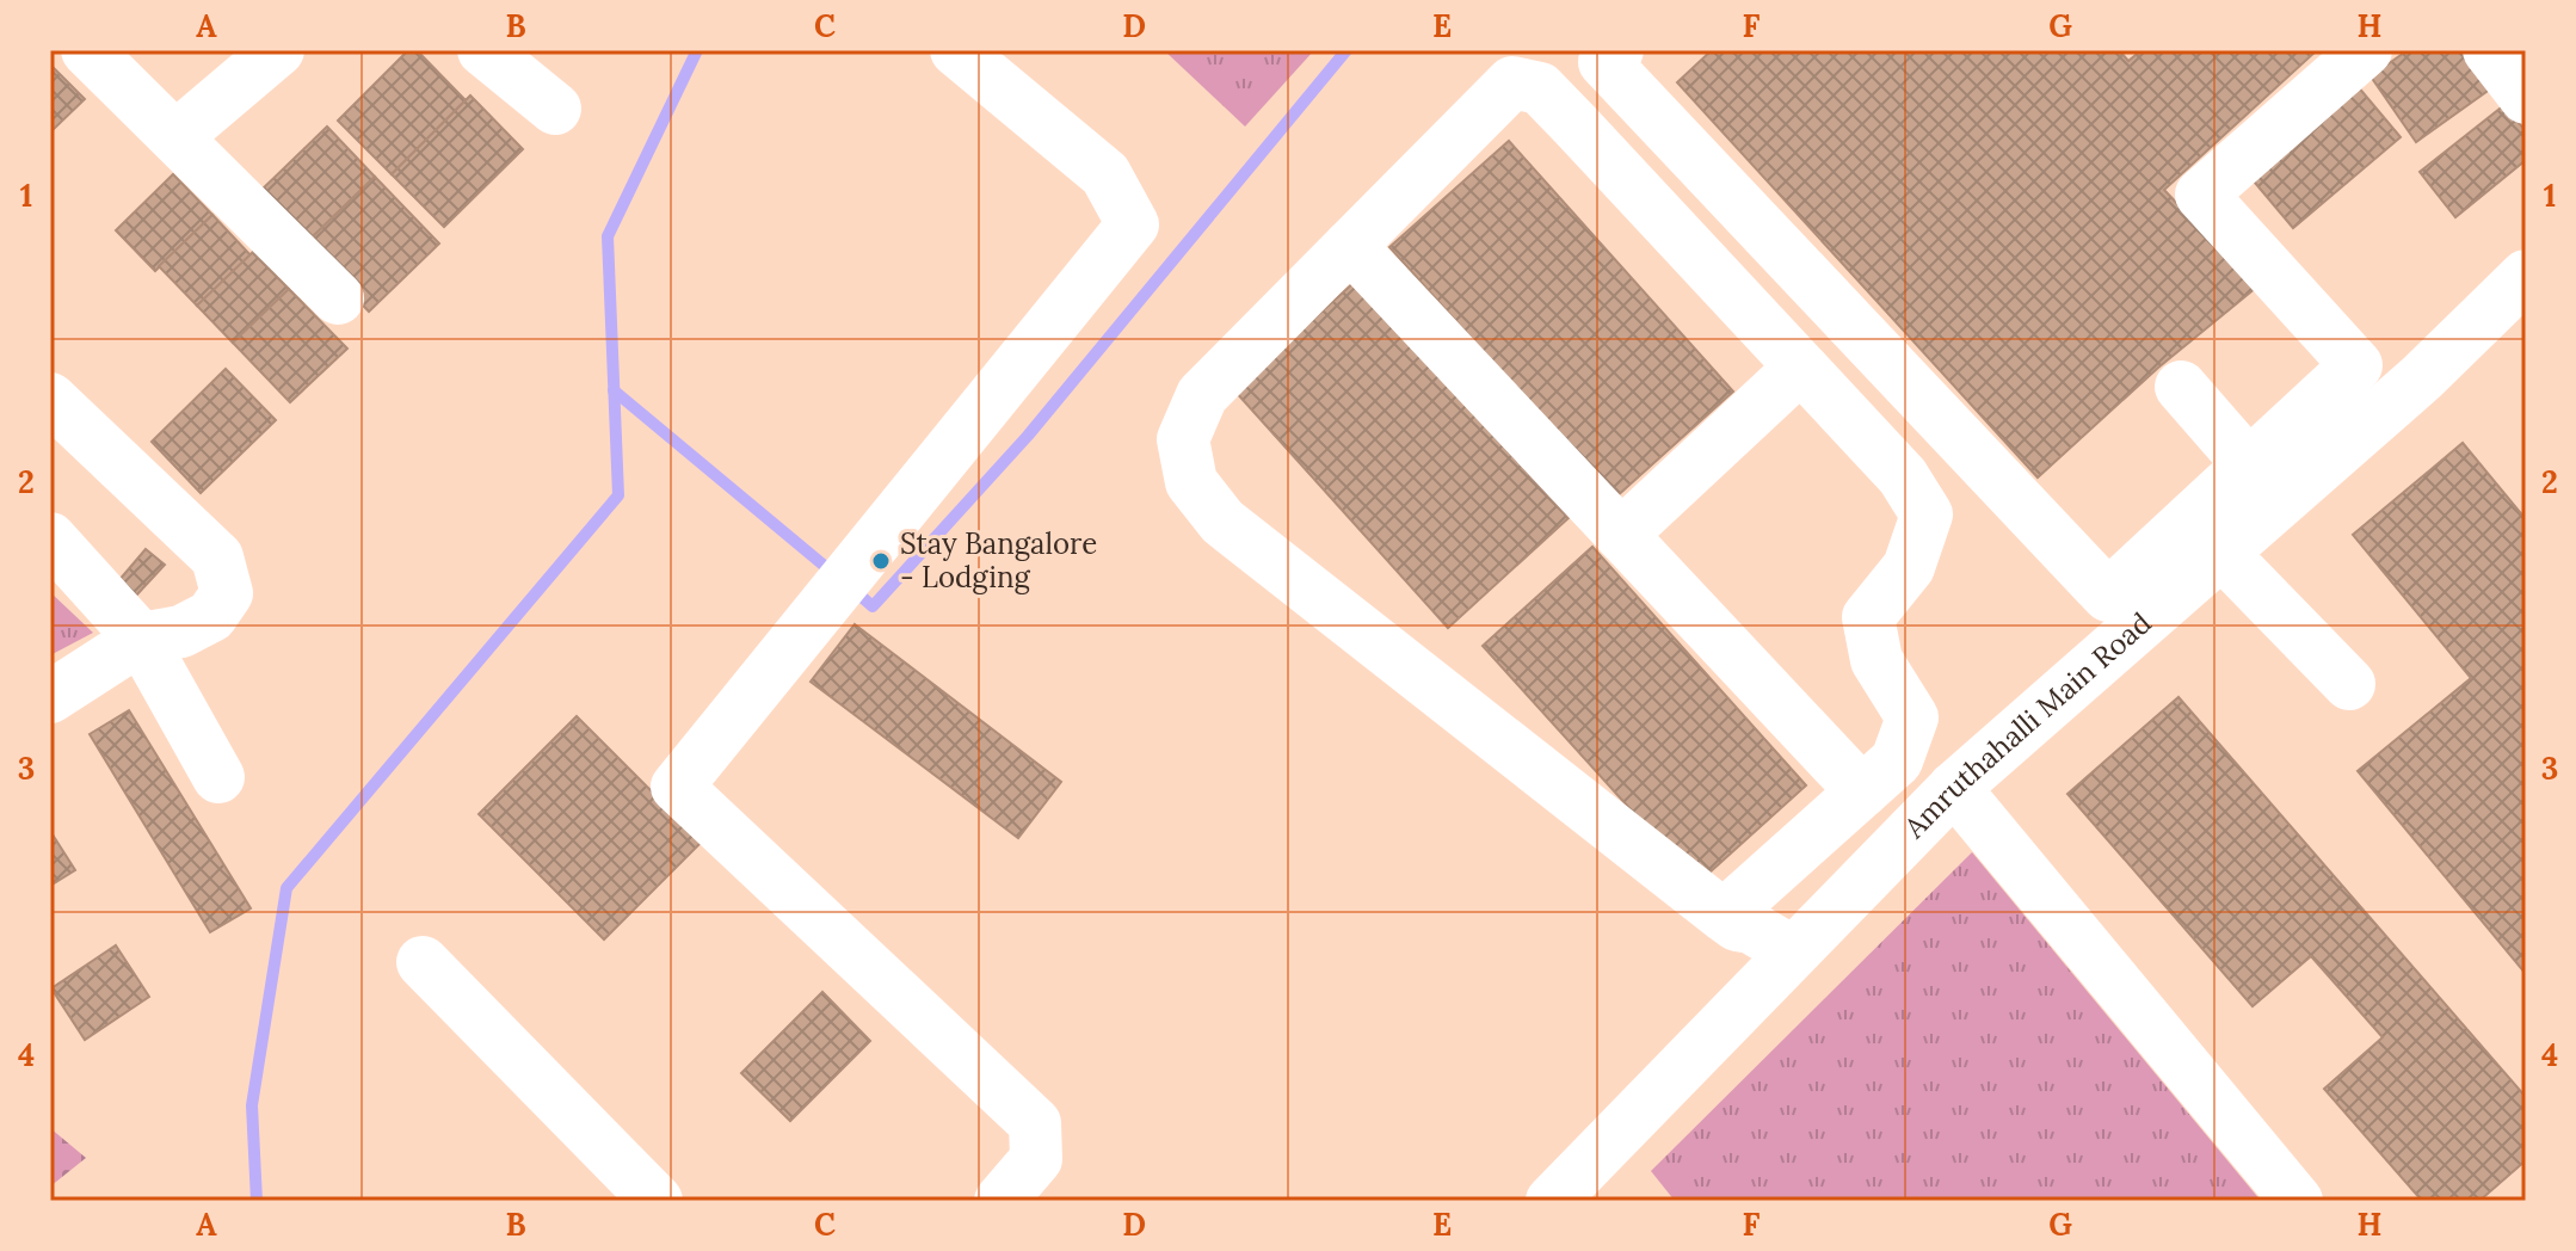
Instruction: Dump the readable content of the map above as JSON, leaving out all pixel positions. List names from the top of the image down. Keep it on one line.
{"streets":{"street":["Amruthahalli Main Road"]},"places":["Stay Bangalore - Lodging"],"grid":{"columns":["A","B","C","D","E","F","G","H"],"rows":["1","2","3","4"]}}
